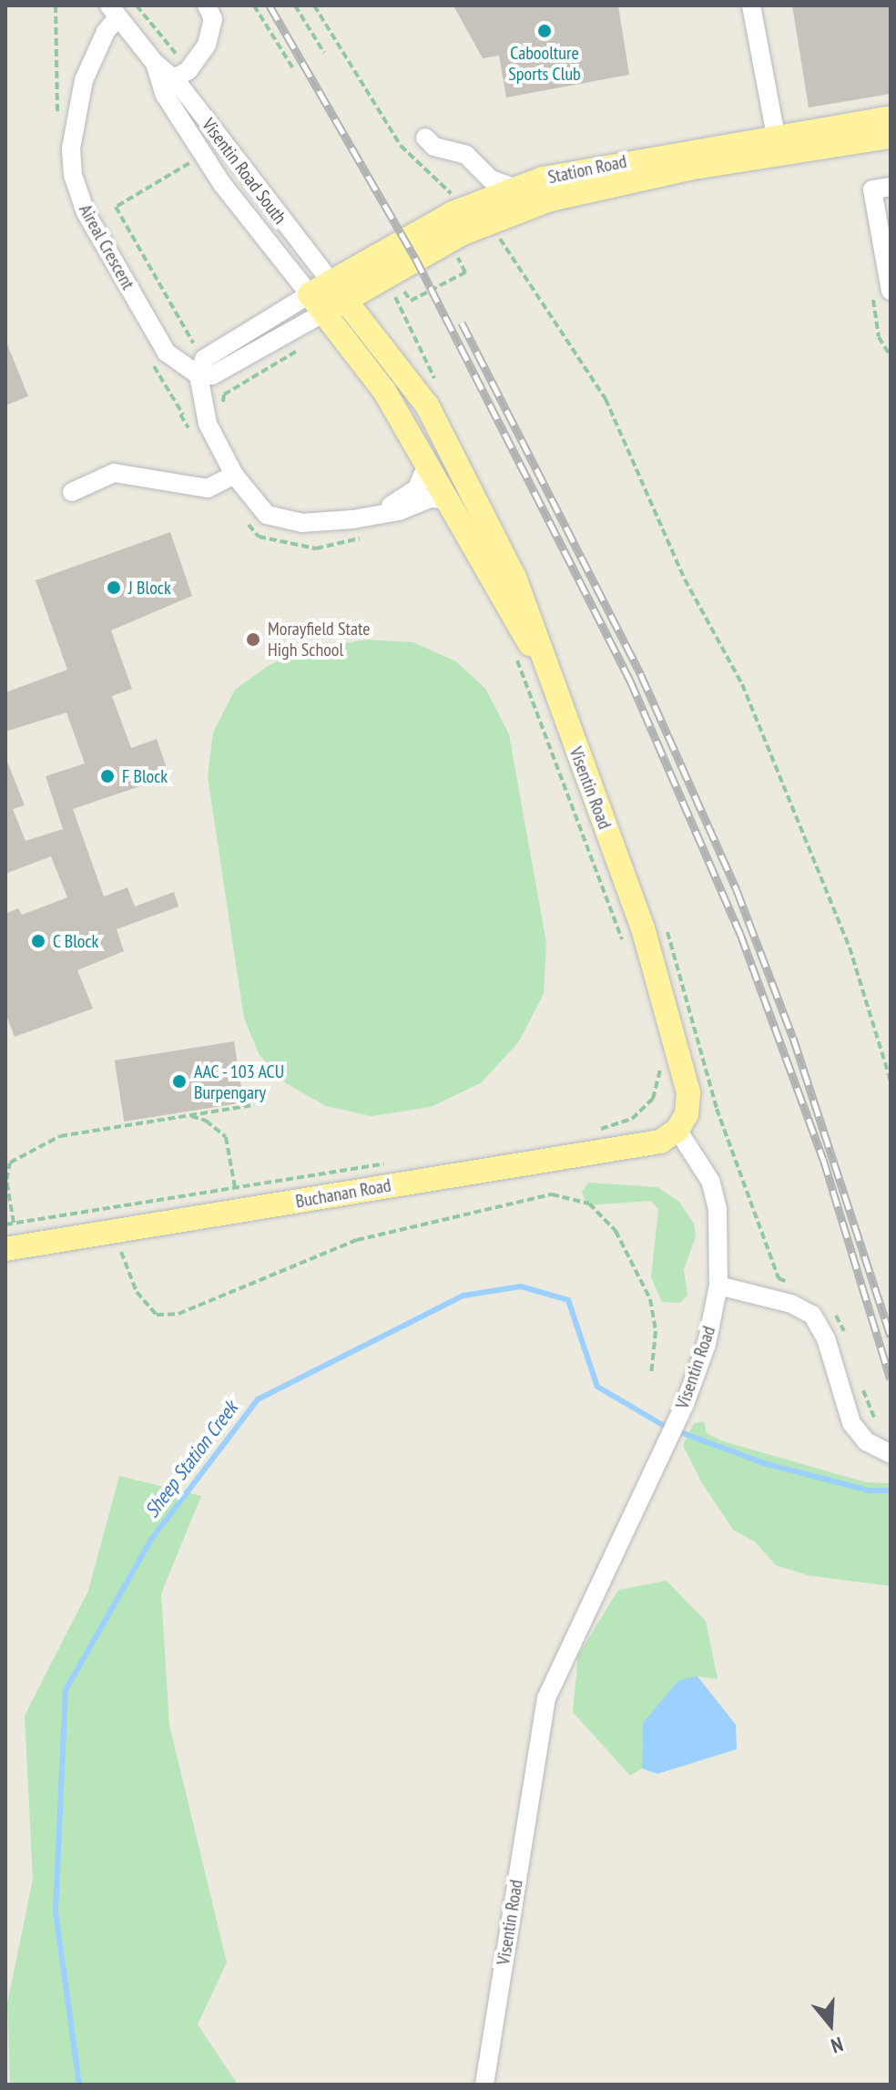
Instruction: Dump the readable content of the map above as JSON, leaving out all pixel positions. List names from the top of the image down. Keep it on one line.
{"streets":{"main road":["Station Road","Visentin Road","Buchanan Road"],"street":["Visentin Road South","Aireal Crescent"]},"crossings":[["Station Road","Visentin Road South"],["Station Road","Aireal Crescent"],["Station Road","Visentin Road"],["Visentin Road South","Aireal Crescent"],["Visentin Road South","Visentin Road"],["Aireal Crescent","Visentin Road"],["Visentin Road","Buchanan Road"]],"water":["Sheep Station Creek"],"places":["Caboolture Sports Club","J Block","Morayfield State High School","F Block","C Block","AAC - 103 ACU Burpengary"],"north":"bottom"}
